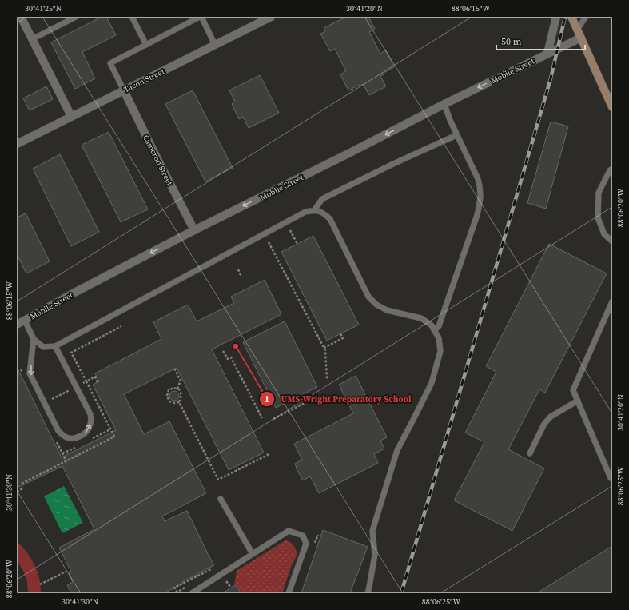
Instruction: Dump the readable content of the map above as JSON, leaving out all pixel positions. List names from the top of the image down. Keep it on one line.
{"streets":{"street":["Mobile Street","Tacon Street","Cameron Street"]},"crossings":[["Mobile Street","Cameron Street"],["Tacon Street","Cameron Street"]],"one_way":["Mobile Street"],"places":["UMS-Wright Preparatory School"],"scale_bar":"50 m","coordinates":["30°41'25\"N","30°41'20\"N","88°06'15\"W","88°06'20\"W","88°06'25\"W","30°41'30\"N"]}
